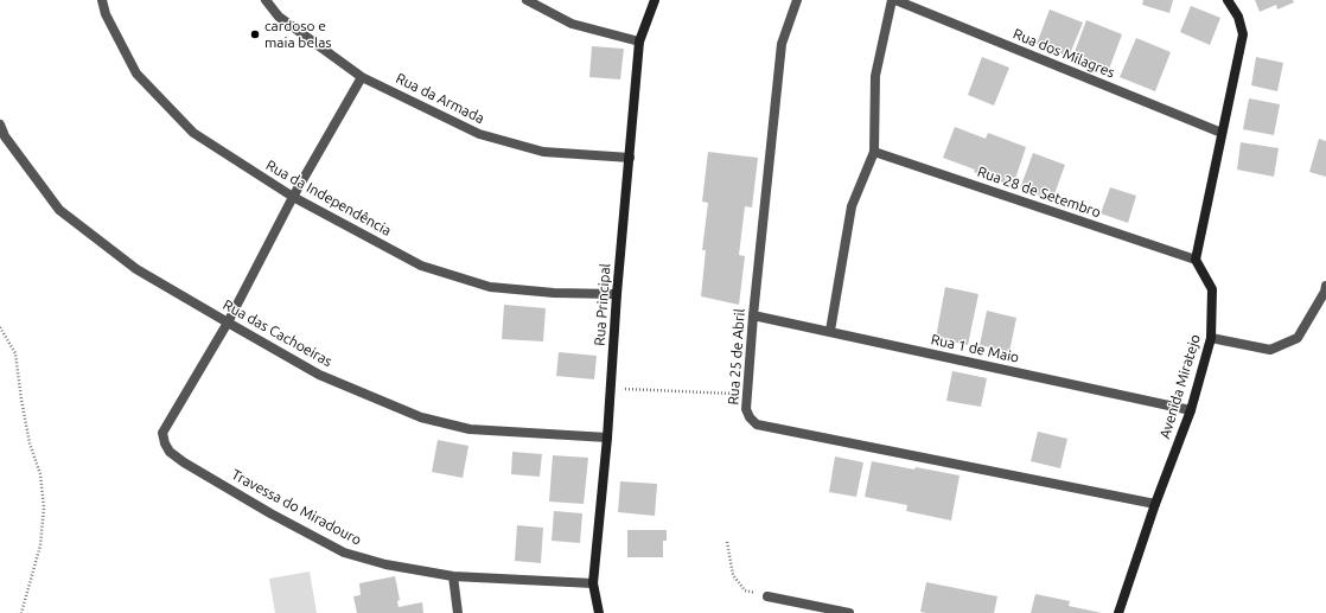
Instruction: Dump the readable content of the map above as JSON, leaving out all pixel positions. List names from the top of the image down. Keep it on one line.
{"streets":{"street":["Rua dos Milagres","Rua da Armada","Rua 28 de Setembro","Rua da Independência","Rua Principal","Rua das Cachoeiras","Rua 1 de Maio","Rua 25 de Abril","Avenida Miratejo","Travessa do Miradouro"]},"crossings":[["Rua da Armada","Rua Principal"],["Rua 28 de Setembro","Avenida Miratejo"],["Rua da Independência","Rua Principal"],["Rua Principal","Rua das Cachoeiras"],["Rua Principal","Travessa do Miradouro"],["Rua das Cachoeiras","Travessa do Miradouro"],["Rua 1 de Maio","Rua 25 de Abril"],["Rua 1 de Maio","Avenida Miratejo"],["Rua 25 de Abril","Avenida Miratejo"]],"places":["cardoso e maia belas"]}
